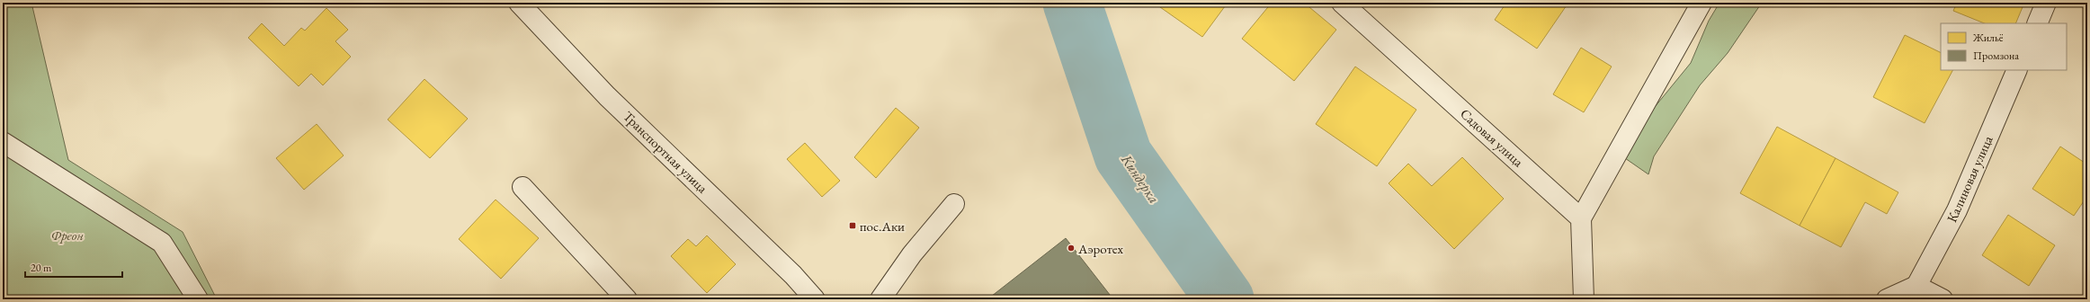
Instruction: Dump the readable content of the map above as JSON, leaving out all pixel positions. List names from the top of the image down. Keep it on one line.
{"streets":{"street":["Садовая улица","Транспортная улица","Калиновая улица"]},"water":["Киндерка"],"parks":["Фреон"],"places":{"transit":["пос.Аки"],"other":["Аэротех"]},"legend":["Жильё","Промзона"],"scale_bar":"20 m"}
